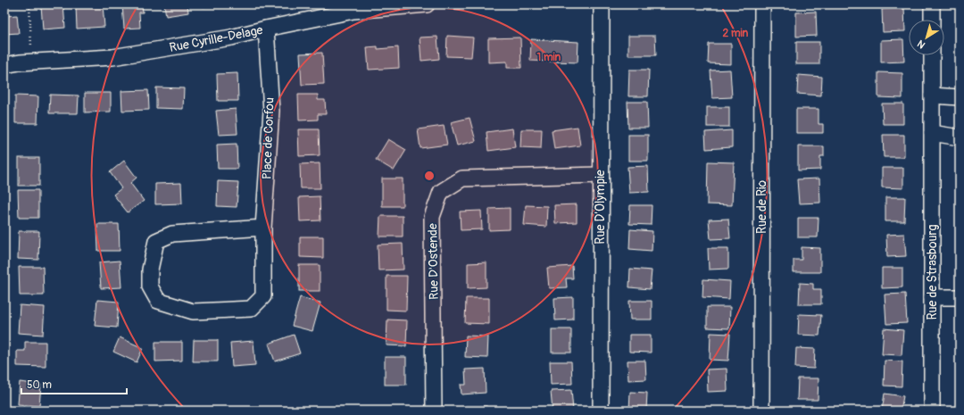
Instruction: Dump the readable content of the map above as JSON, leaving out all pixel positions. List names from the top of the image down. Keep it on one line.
{"streets":{"street":["Rue Cyrille-Delage","Place de Corfou","Rue D'Olympie","Rue de Rio","Rue D'Ostende","Rue de Strasbourg"]},"crossings":[["Rue Cyrille-Delage","Place de Corfou"],["Rue D'Olympie","Rue D'Ostende"]],"scale_bar":"50 m","north":"bottom left","rings":["2 min","1 min"]}
